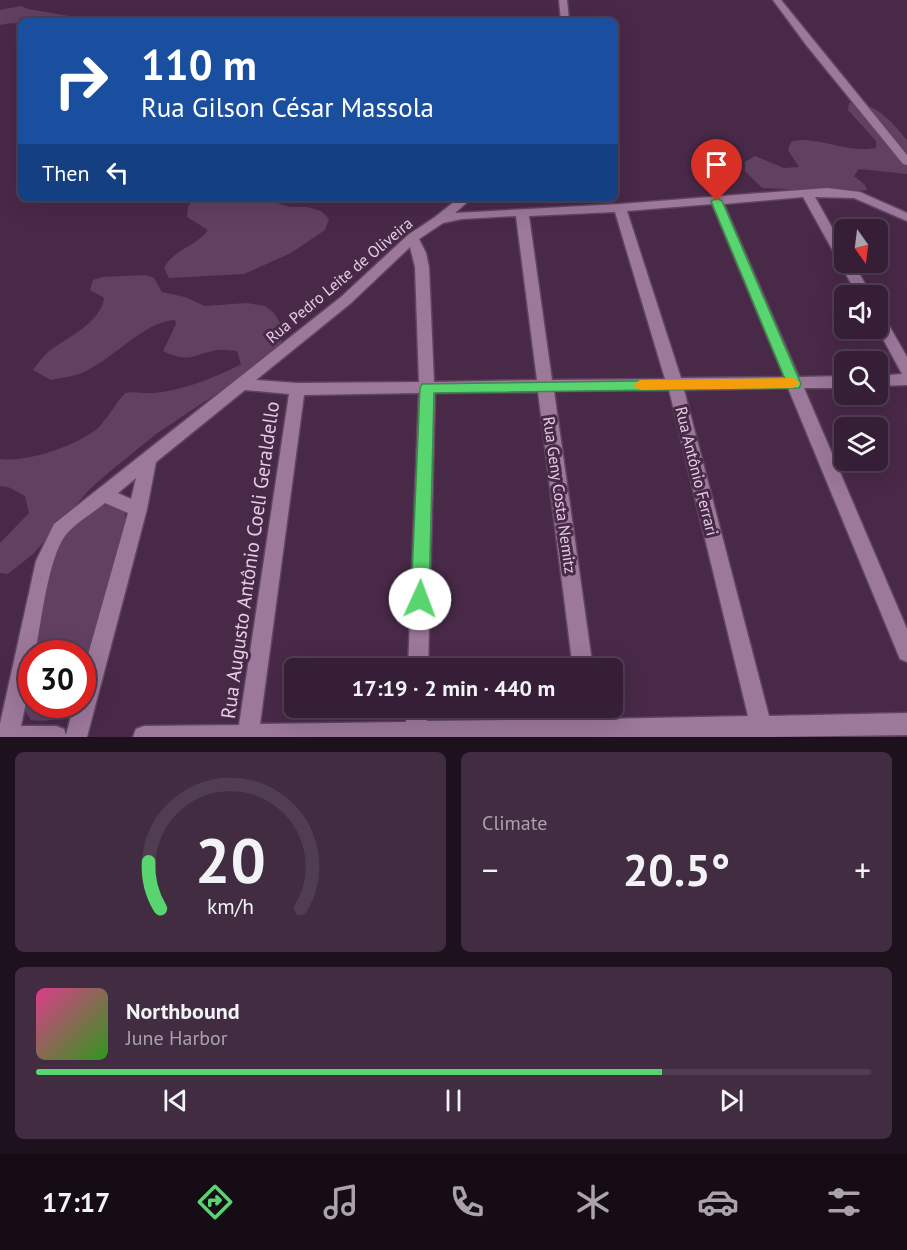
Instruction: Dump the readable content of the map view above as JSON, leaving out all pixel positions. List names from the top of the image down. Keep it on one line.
{"streets":{"street":["Rua Pedro Leite de Oliveira","Rua Antônio Ferrari","Rua Geny Costa Nemitz","Rua Augusto Antônio Coeli Geraldello"]},"crossings":[["Rua Pedro Leite de Oliveira","Rua Antônio Ferrari"],["Rua Pedro Leite de Oliveira","Rua Geny Costa Nemitz"]],"north":"bottom","page":{"turn":["110 m","Rua Gilson César Massola"],"then":"Then","limit":"30","trip":"17:19 · 2 min · 440 m","tile":"Climate","heat":["−","20.5°","+"],"song":["Northbound","June Harbor"],"tabs":"17:17","gauge":["20","km/h"]}}
